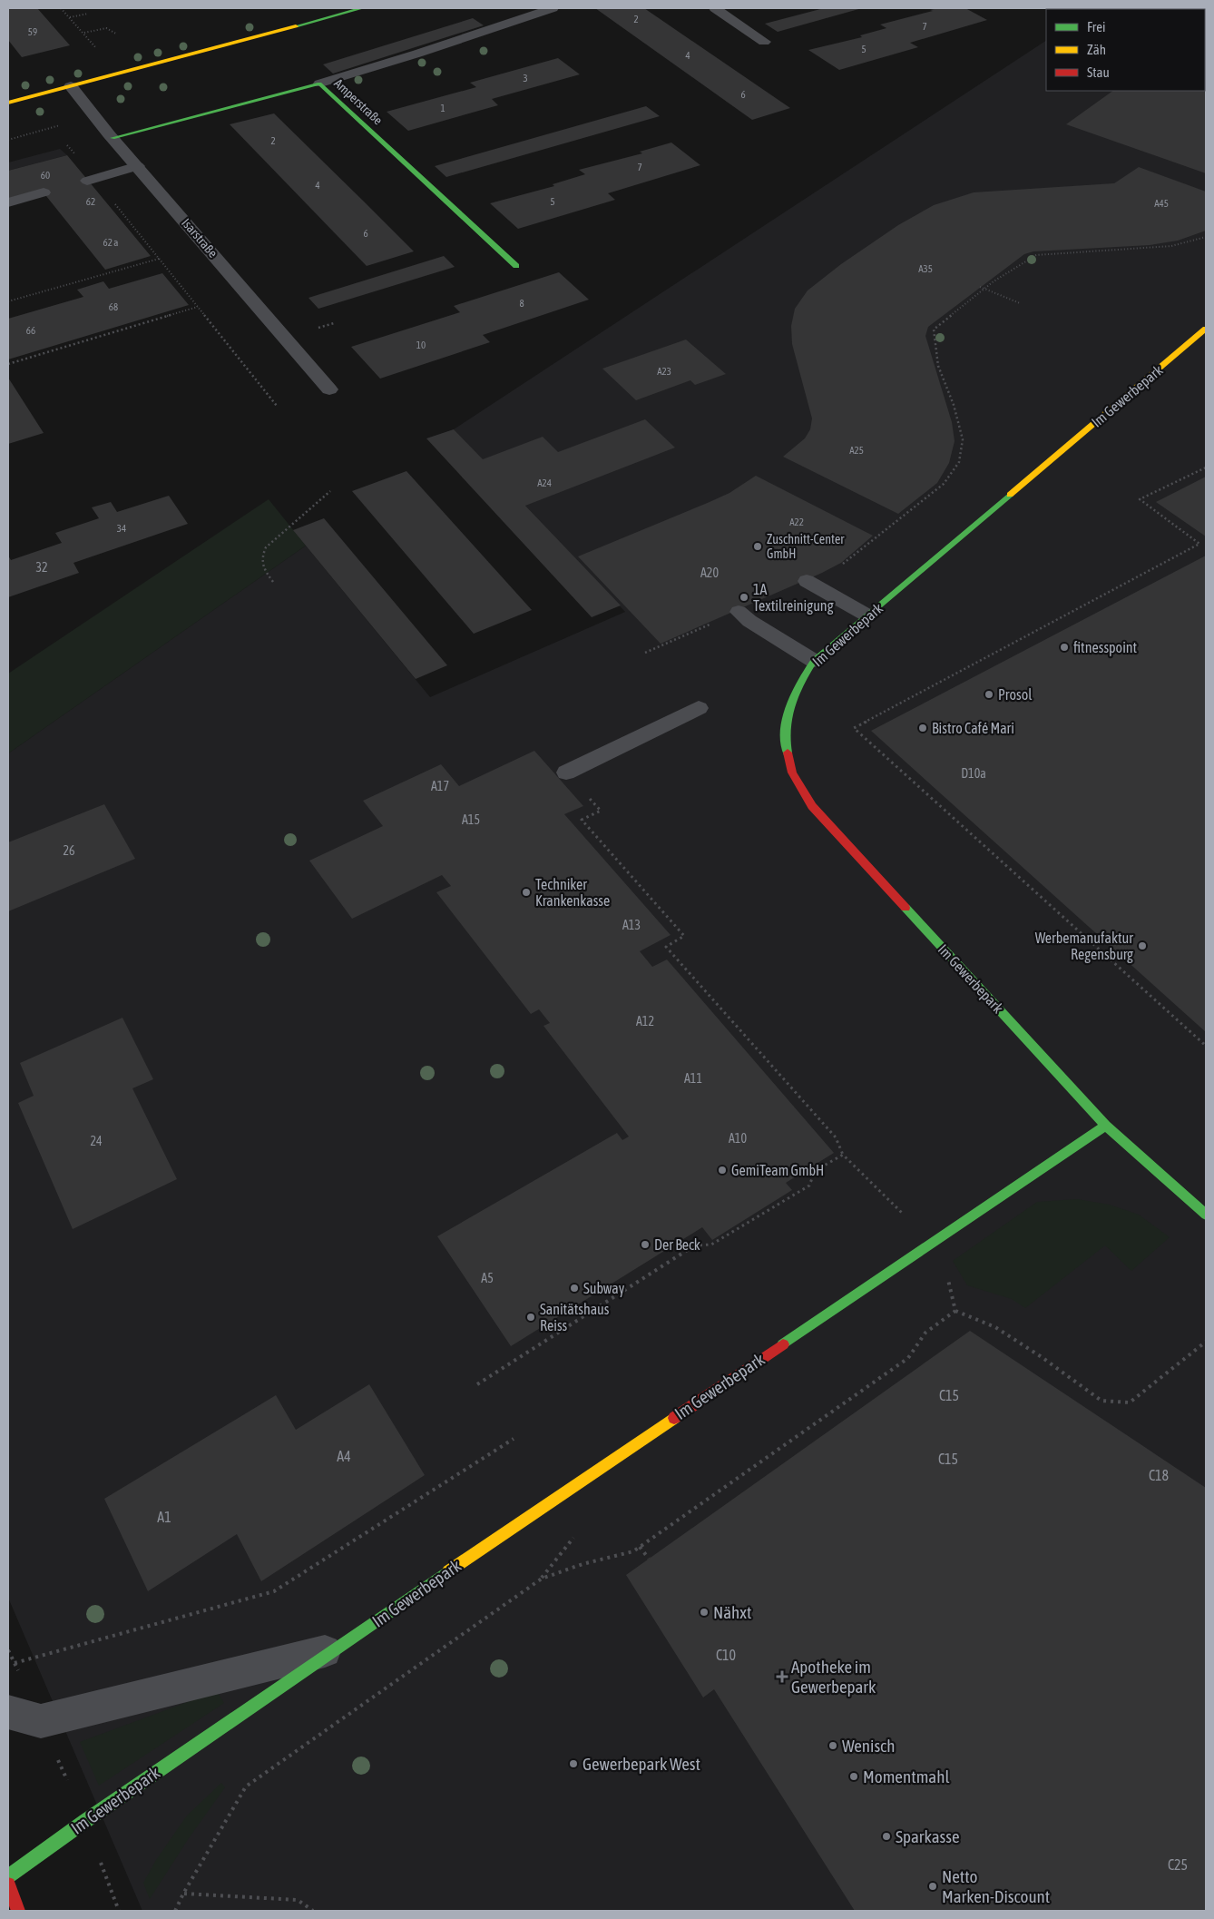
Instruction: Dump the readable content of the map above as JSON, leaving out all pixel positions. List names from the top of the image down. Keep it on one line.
{"streets":{"street":["Amperstraße","Isarstraße","Im Gewerbepark"]},"crossings":[["Amperstraße","Isarstraße"]],"places":{"other":["Zuschnitt-Center GmbH","1A Textilreinigung","fitnesspoint","Prosol","Bistro Café Mari","Techniker Krankenkasse","Werbemanufaktur Regensburg","GemiTeam GmbH","Der Beck","Subway","Sanitätshaus Reiss","Nähxt","Wenisch","Gewerbepark West","Momentmahl","Sparkasse","Netto Marken-Discount"],"health":["Apotheke im Gewerbepark"]},"house_numbers":["2","7","59","5","4","3","6","1","2","7","60","4","62","5","A45","6","62 a","A35","8","68","66","10","A23","A25","A24","A22","34","32","A20","D10a","A17","A15","26","A13","A12","A11","A10","24","A5","C15","A4","C15","C18","A1","C10","C25"],"legend":["Frei","Zäh","Stau"]}
